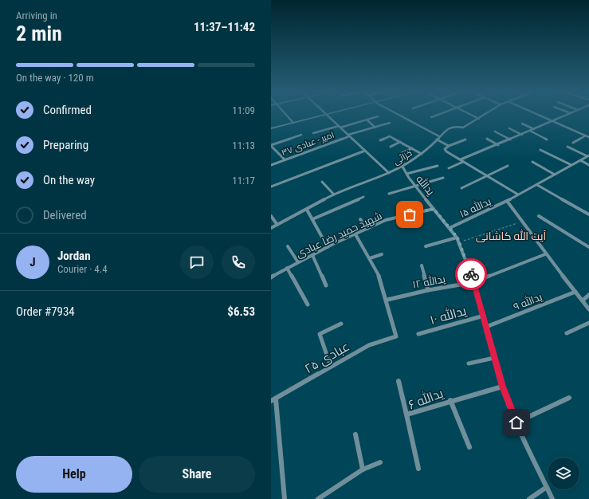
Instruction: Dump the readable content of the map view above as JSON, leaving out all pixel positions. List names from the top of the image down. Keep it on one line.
{"streets":{"street":["امیر - عبادی ۳۷","خزائی","یدالله","یدالله ۱۵","شهید حمید رضا عبادی","یدالله ۱۲","یدالله ۹","یدالله ۱۰","عبادی ۲۵","یدالله ۶"]},"crossings":[["خزائی","یدالله"],["یدالله","یدالله ۱۵"],["یدالله","شهید حمید رضا عبادی"],["یدالله ۱۲","عبادی ۲۵"]],"districts":["آیت الله کاشانی"],"page":{"heading":["2 min","Arriving in","11:37–11:42"],"panel":["Jordan","Courier · 4.4","Order #7934","$6.53"],"bar":"On the way · 120 m","list":[["Confirmed","11:09"],["Preparing","11:13"],["On the way","11:17"],"Delivered"],"round":"J","buttons":["Help","Share"]}}
